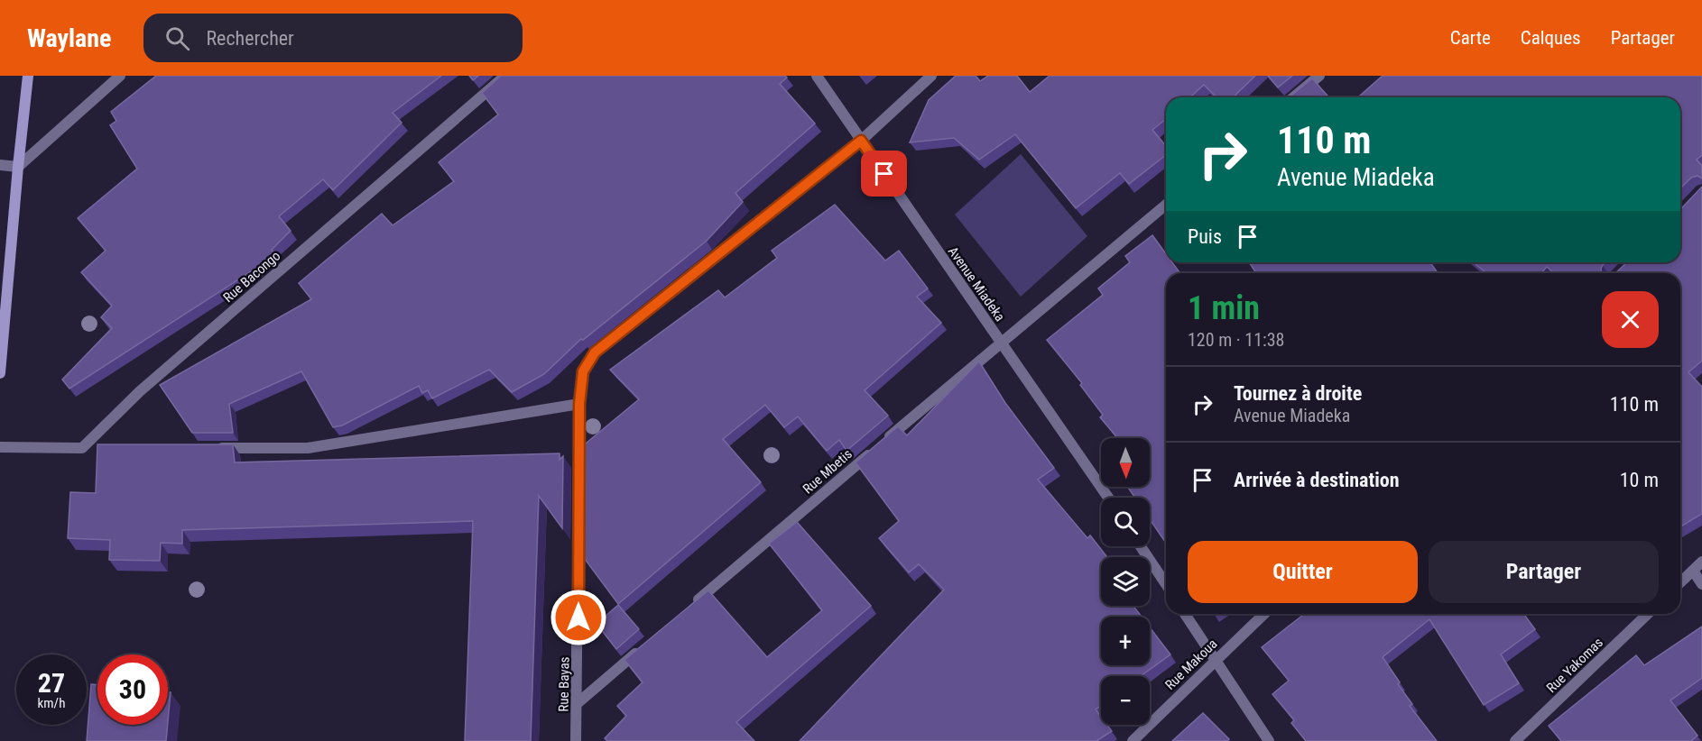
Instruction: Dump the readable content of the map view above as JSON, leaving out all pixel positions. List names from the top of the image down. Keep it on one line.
{"streets":{"street":["Rue Bacongo","Avenue Miadeka","Rue Mbetis","Rue Makoua","Rue Yakomas","Rue Bayas"]},"crossings":[["Avenue Miadeka","Rue Mbetis"],["Avenue Miadeka","Rue Bayas"]],"north":"bottom","page":{"header":"Waylane","search":"Rechercher","nav":["Carte","Calques","Partager"],"turn":["110 m","Avenue Miadeka"],"then":"Puis","heading":["1 min","120 m · 11:38"],"list":[{"name":"Tournez à droite","note":"Avenue Miadeka","value":"110 m"},{"name":"Arrivée à destination","value":"10 m"}],"map_buttons":["+","−"],"buttons":["Quitter","Partager"],"speed":"27 km/h","limit":"30"}}
